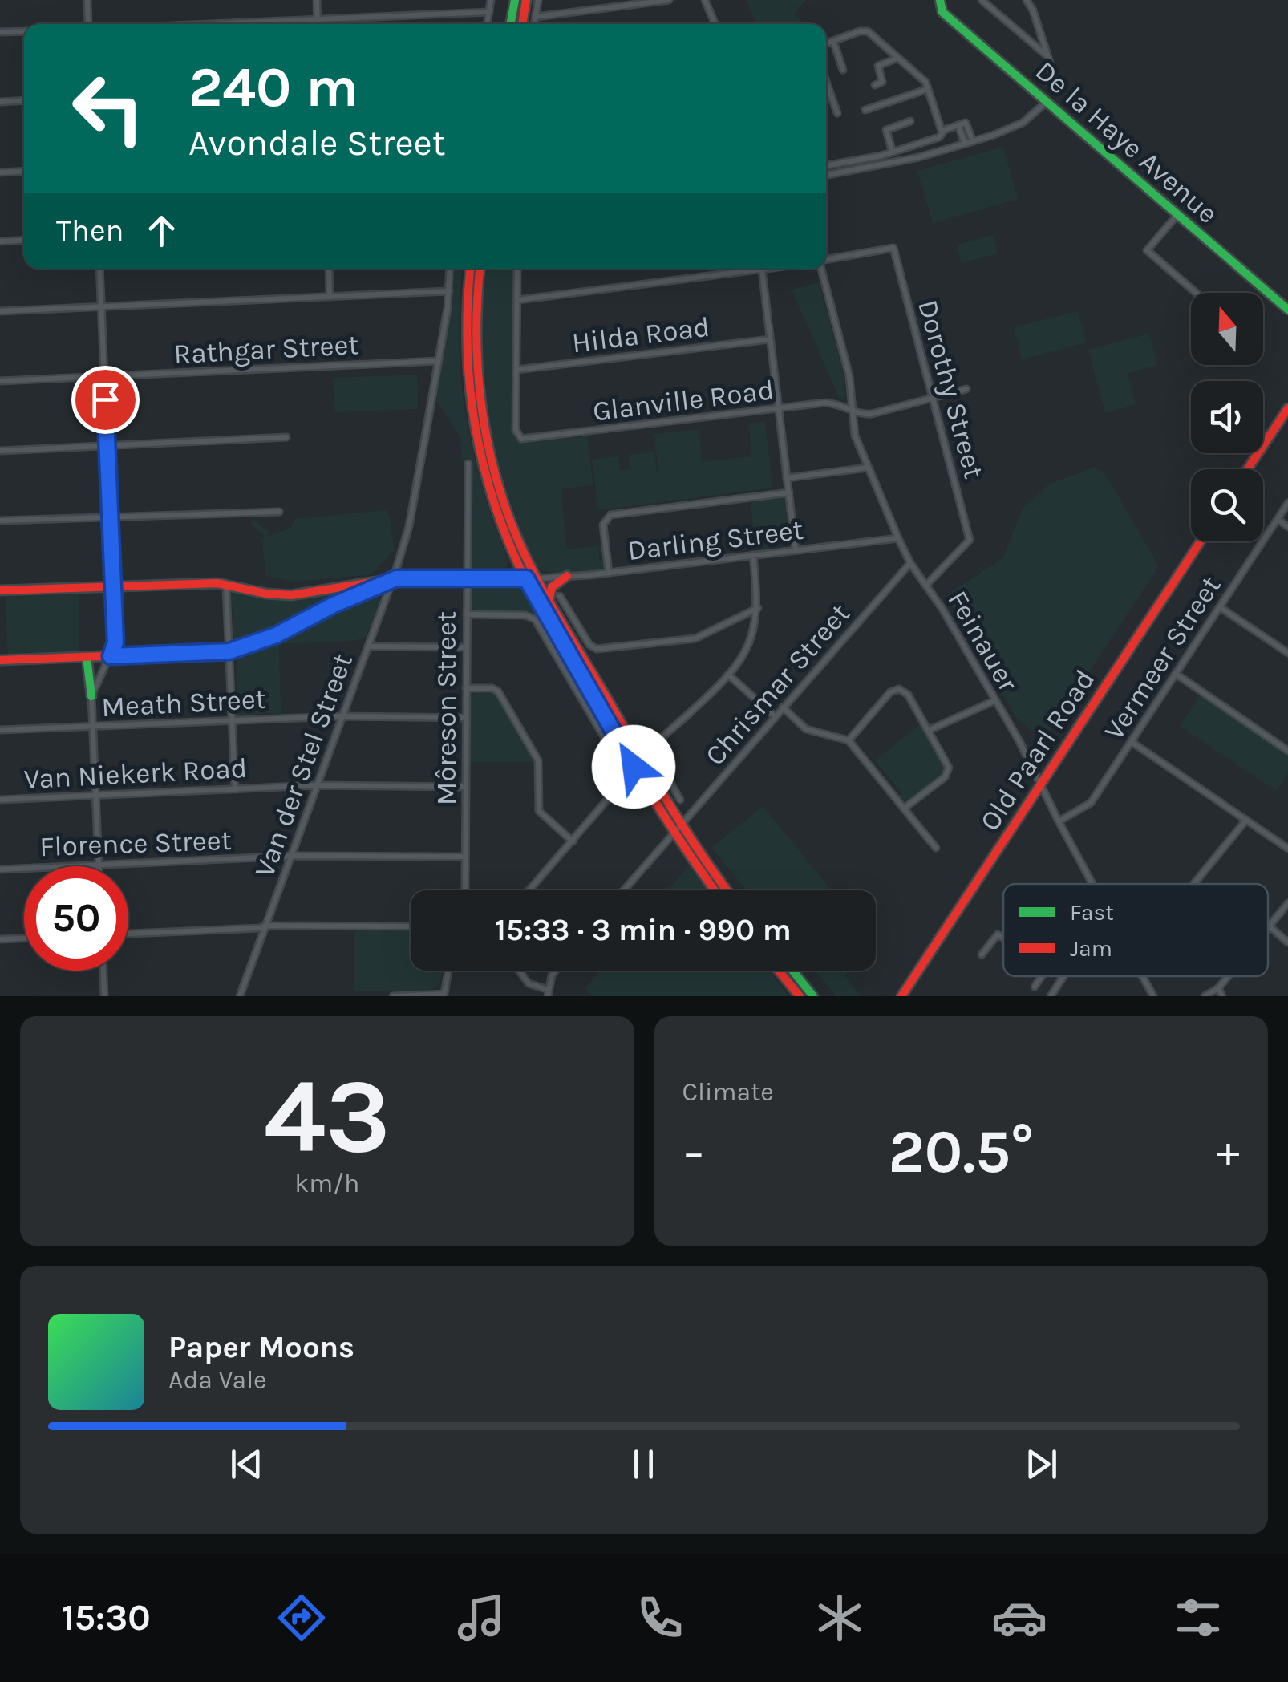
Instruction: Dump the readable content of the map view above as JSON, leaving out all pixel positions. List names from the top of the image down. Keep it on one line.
{"streets":{"main road":["De la Haye Avenue","Old Paarl Road"],"street":["Hilda Road","Rathgar Street","Dorothy Street","Glanville Road","Darling Street","Feinauer","Vermeer Street","Chrismar Street","Meath Street","Môreson Street","Van der Stel Street","Van Niekerk Road","Florence Street"]},"crossings":[["Hilda Road","Glanville Road"],["Rathgar Street","Van der Stel Street"],["Dorothy Street","Glanville Road"],["Dorothy Street","Feinauer"],["Glanville Road","Feinauer"],["Darling Street","Feinauer"],["Feinauer","Vermeer Street"],["Feinauer","Chrismar Street"],["Feinauer","Old Paarl Road"],["Meath Street","Môreson Street"],["Meath Street","Van der Stel Street"],["Môreson Street","Van Niekerk Road"],["Môreson Street","Florence Street"],["Van der Stel Street","Van Niekerk Road"],["Van der Stel Street","Florence Street"]],"legend":["Fast","Jam"],"north":"top","page":{"turn":["240 m","Avondale Street"],"then":"Then","limit":"50","trip":"15:33 · 3 min · 990 m","tile":[["43","km/h"],"Climate"],"heat":["−","20.5°","+"],"song":["Paper Moons","Ada Vale"],"tabs":"15:30"}}
